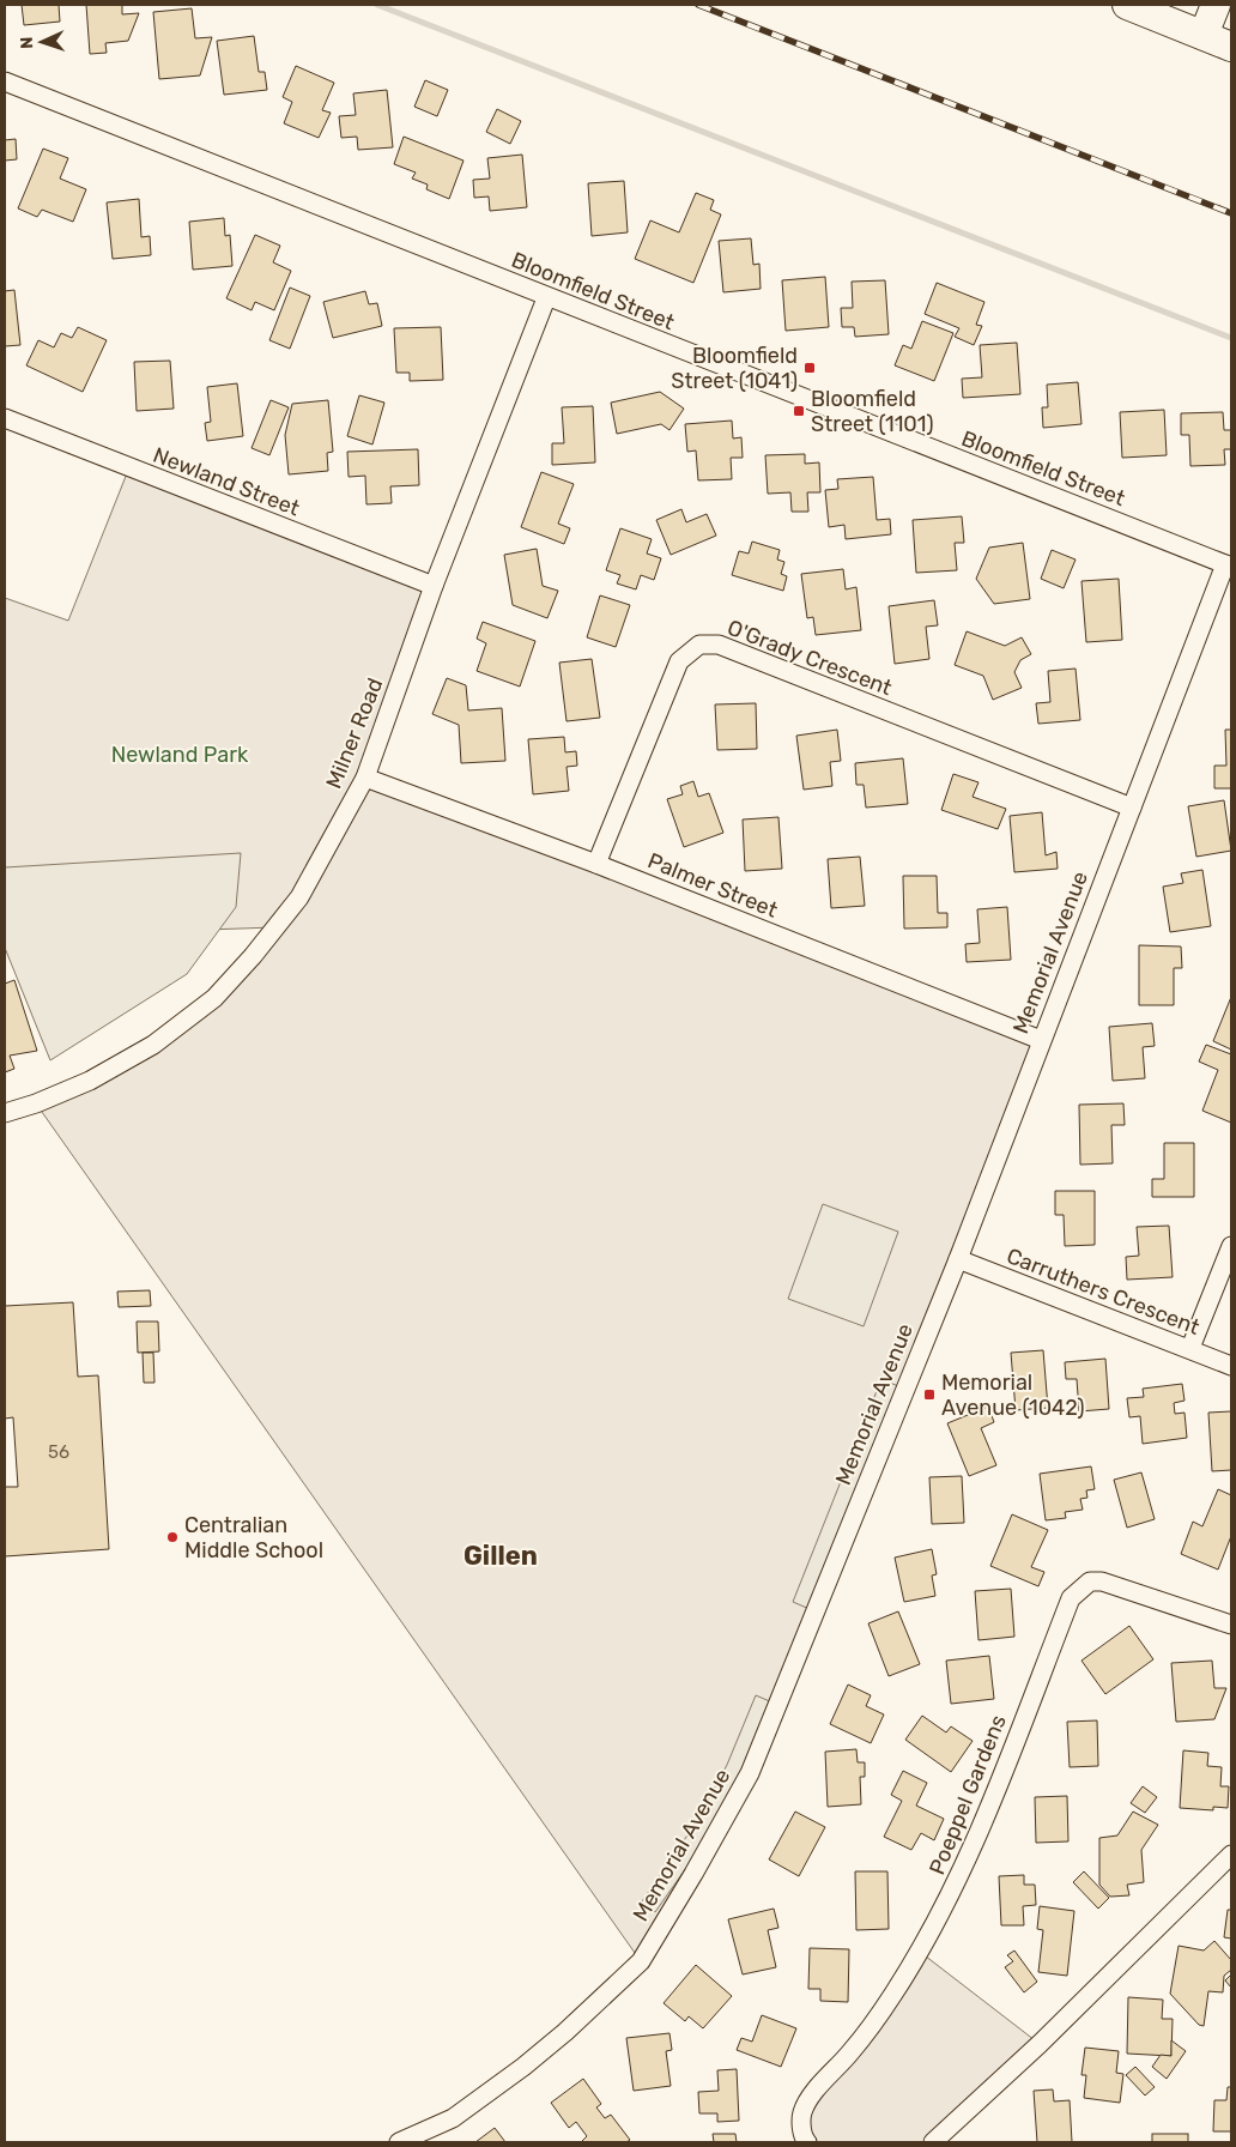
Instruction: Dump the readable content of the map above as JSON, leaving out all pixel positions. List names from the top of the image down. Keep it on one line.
{"streets":{"street":["Bloomfield Street","Newland Street","O'Grady Crescent","Milner Road","Palmer Street","Memorial Avenue","Carruthers Crescent","Poeppel Gardens"]},"crossings":[["Bloomfield Street","Milner Road"],["Bloomfield Street","Memorial Avenue"],["Newland Street","Milner Road"],["O'Grady Crescent","Palmer Street"],["O'Grady Crescent","Memorial Avenue"],["Milner Road","Palmer Street"],["Palmer Street","Memorial Avenue"],["Memorial Avenue","Carruthers Crescent"]],"districts":["Gillen"],"parks":["Newland Park"],"places":{"transit":["Bloomfield Street (1041)","Bloomfield Street (1101)","Memorial Avenue (1042)"],"other":["Centralian Middle School"]},"house_numbers":["56"],"north":"left"}
